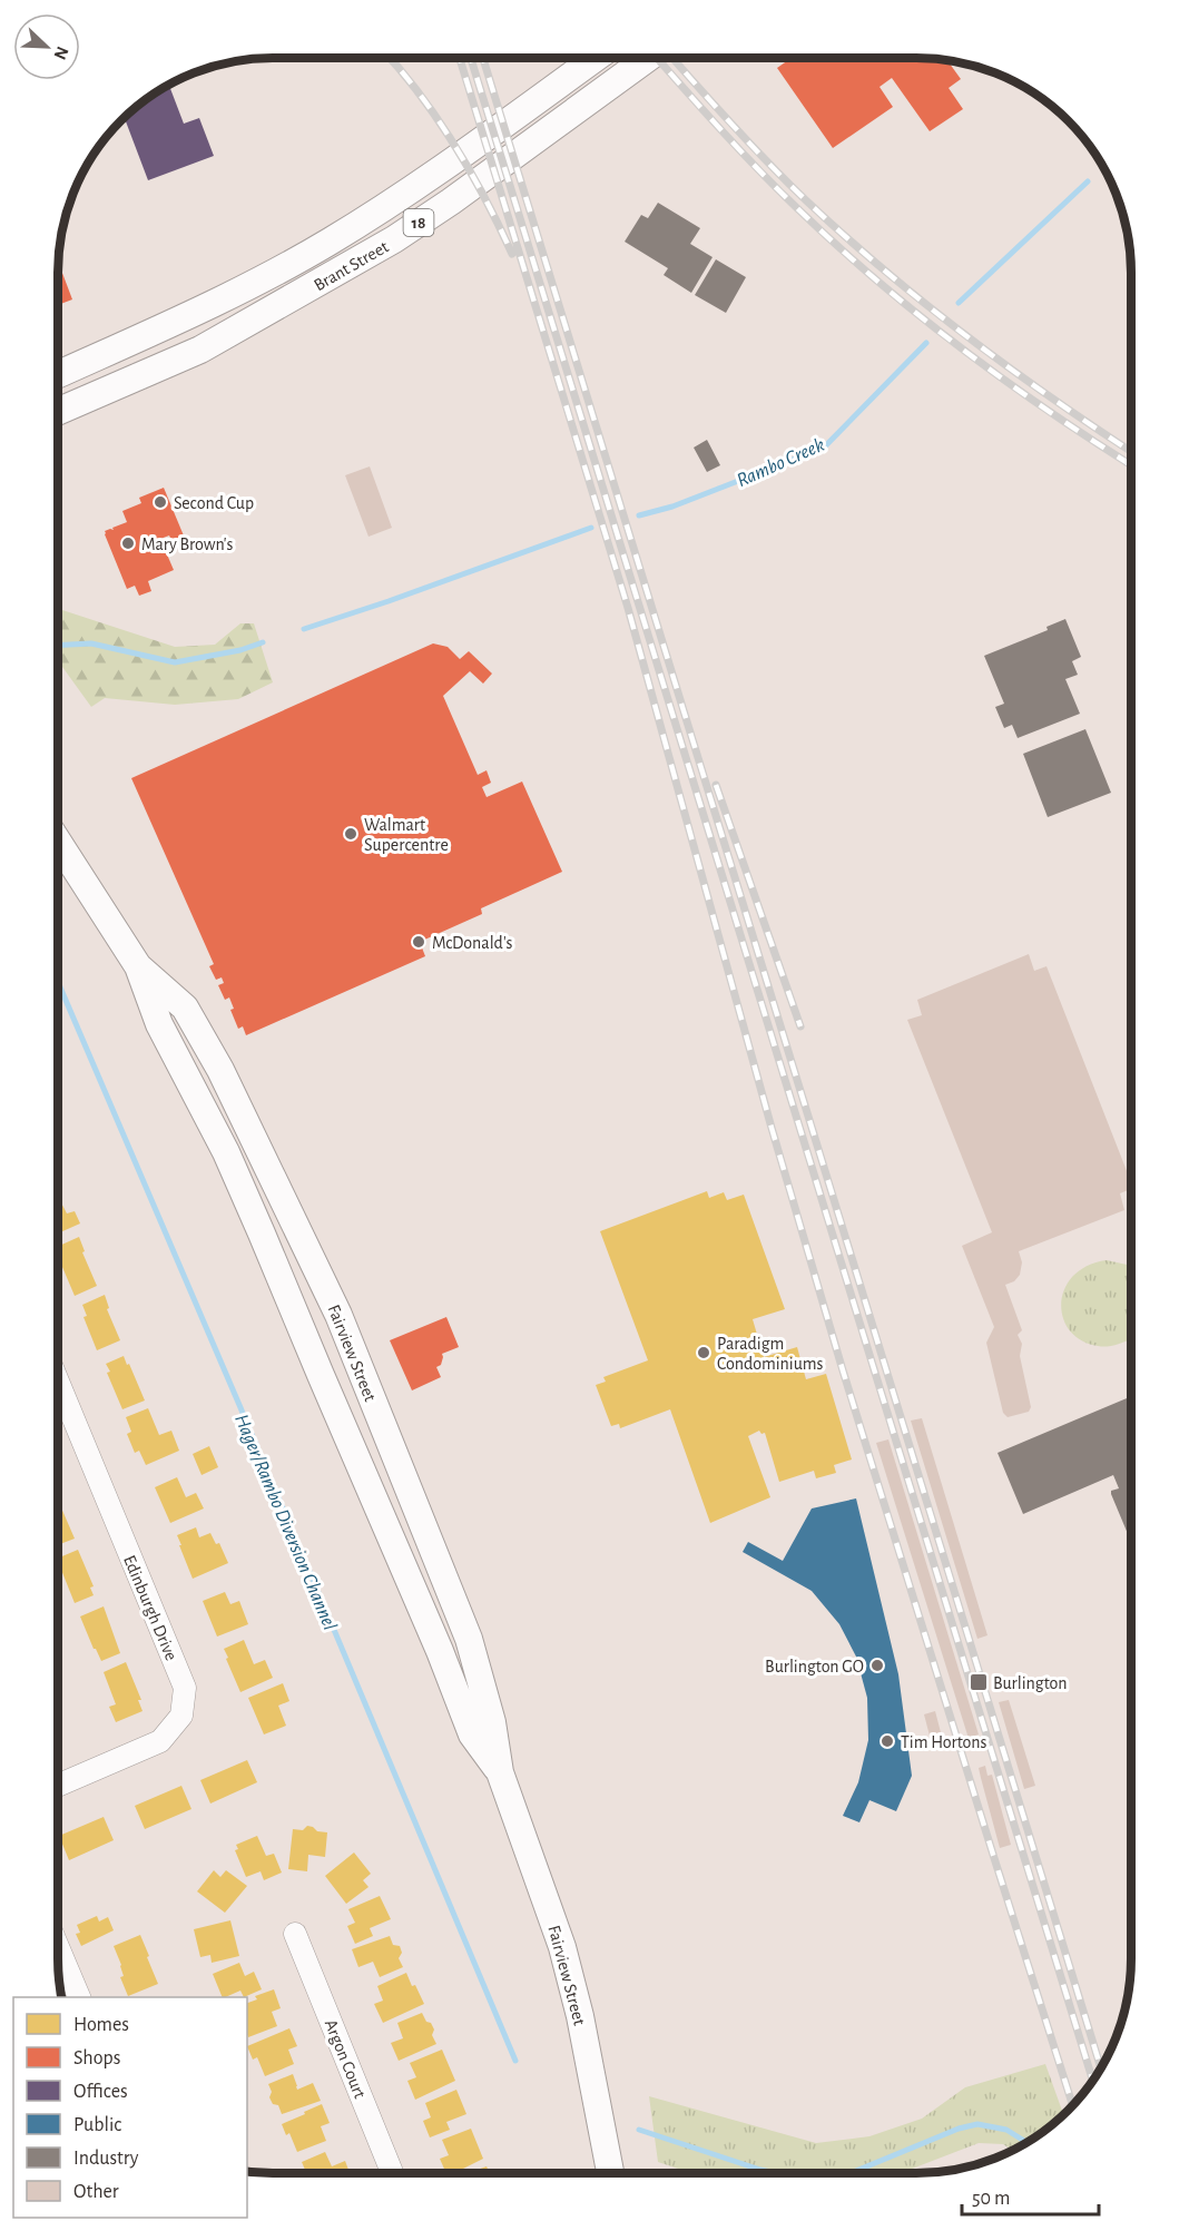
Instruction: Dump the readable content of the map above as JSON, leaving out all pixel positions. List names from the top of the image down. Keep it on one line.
{"streets":{"main road":["18","Brant Street","Fairview Street"],"street":["Edinburgh Drive","Argon Court"]},"water":["Rambo Creek","Hager/Rambo Diversion Channel"],"places":{"other":["Second Cup","Mary Brown's","Walmart Supercentre","McDonald's","Paradigm Condominiums","Burlington GO","Tim Hortons"],"transit":["Burlington"]},"legend":["Homes","Shops","Offices","Public","Industry","Other"],"scale_bar":"50 m","north":"bottom right"}
